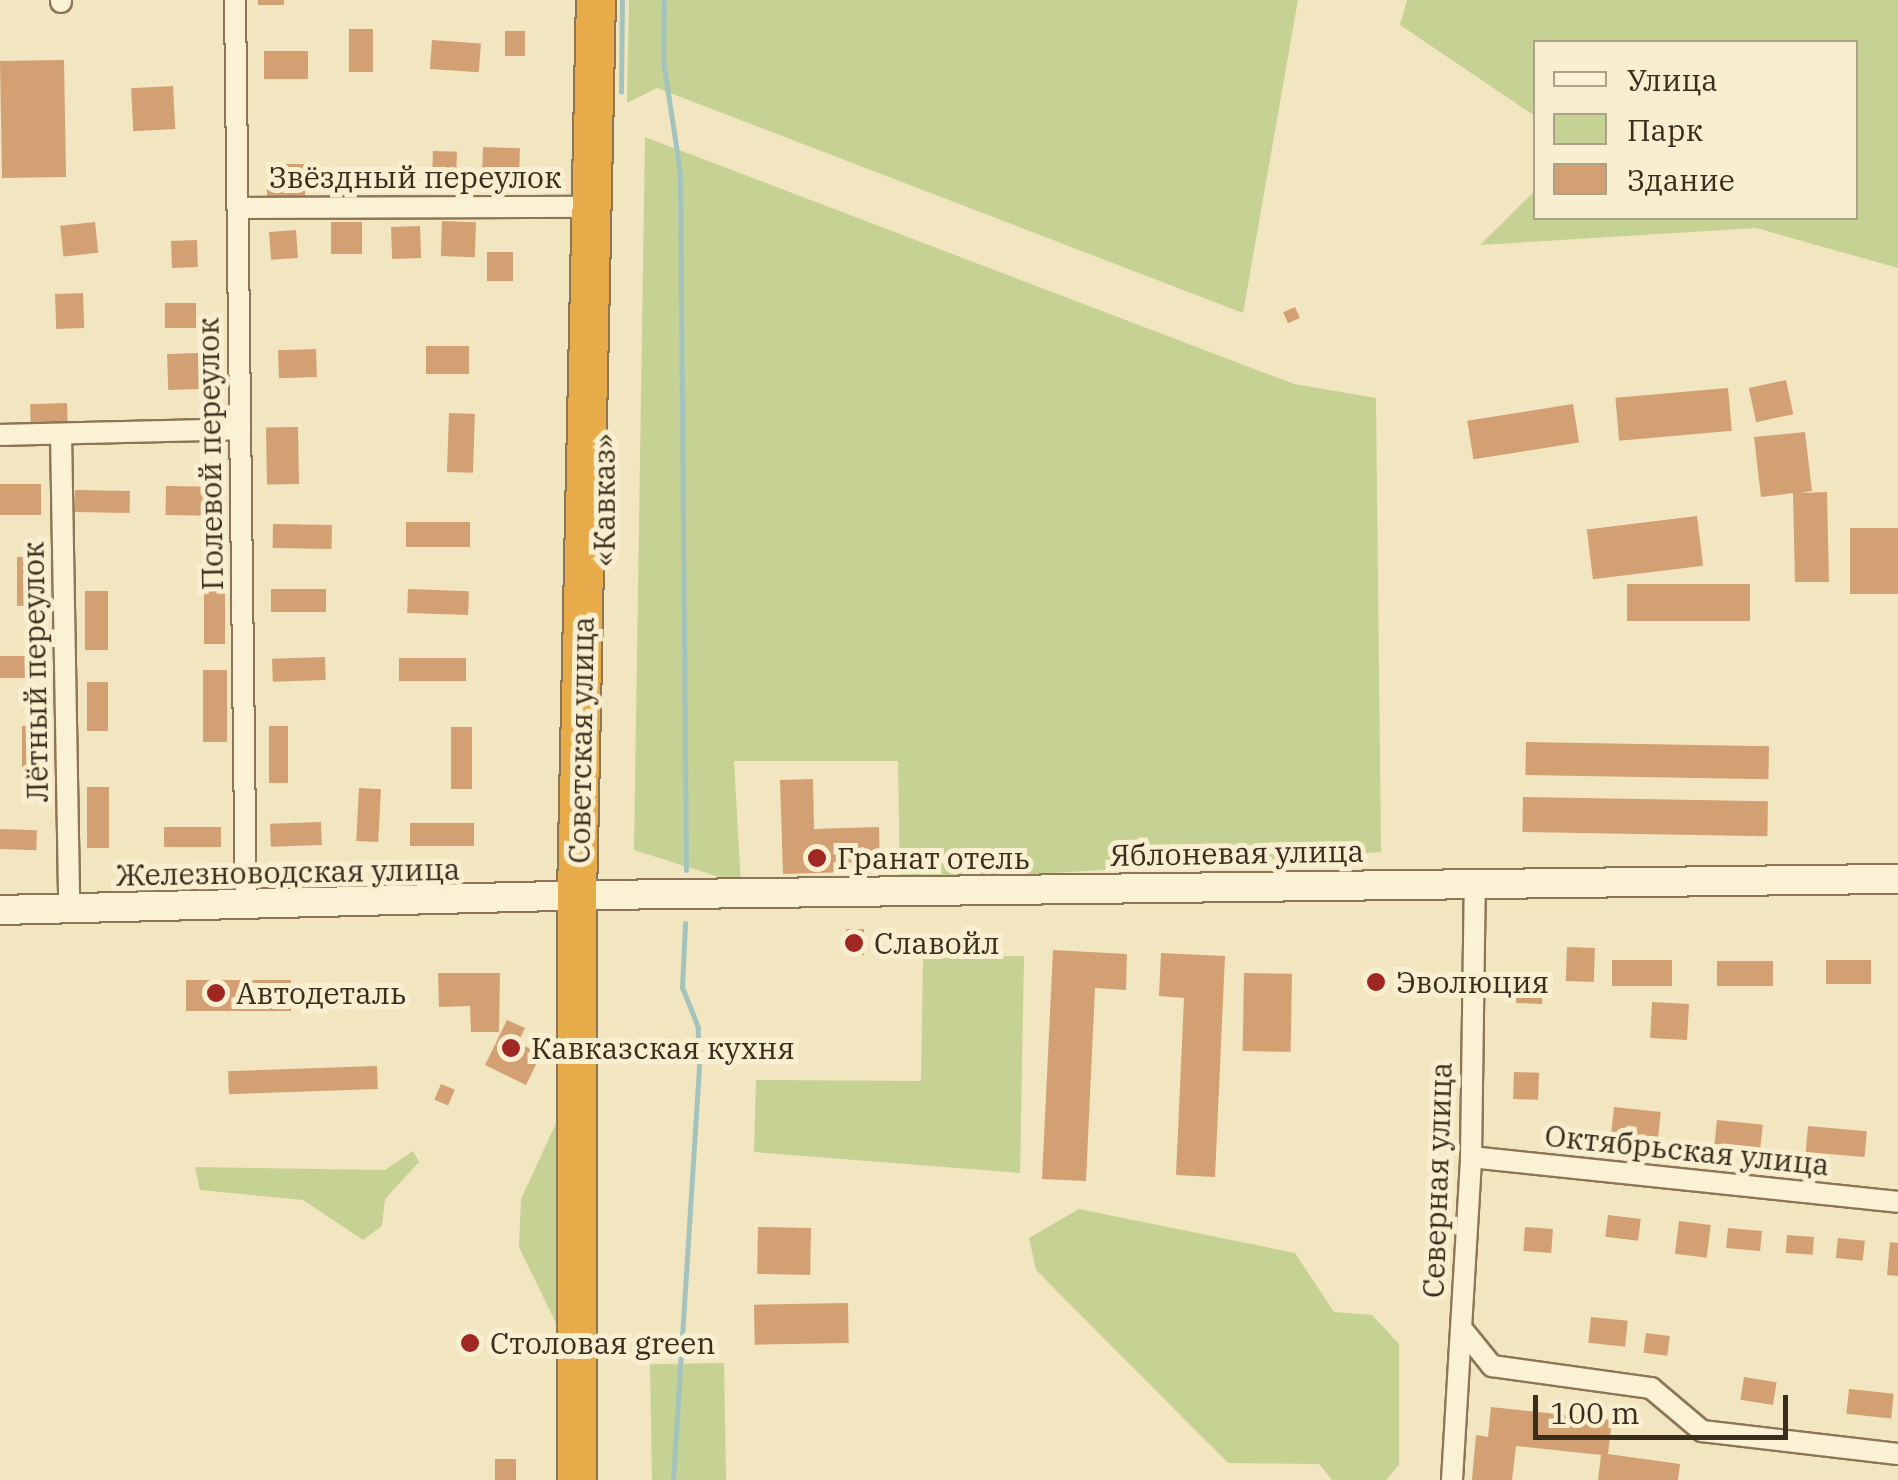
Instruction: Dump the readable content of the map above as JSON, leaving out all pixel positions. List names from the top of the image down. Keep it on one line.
{"streets":{"highway":["«Кавказ»","Советская улица"],"street":["Звёздный переулок","Полевой переулок","Лётный переулок","Яблоневая улица","Железноводская улица","Октябрьская улица","Северная улица"]},"crossings":[["Звёздный переулок","Полевой переулок"],["Звёздный переулок","Советская улица"],["Полевой переулок","Железноводская улица"],["«Кавказ»","Советская улица"],["«Кавказ»","Яблоневая улица"],["«Кавказ»","Железноводская улица"],["Лётный переулок","Железноводская улица"],["Советская улица","Яблоневая улица"],["Советская улица","Железноводская улица"],["Яблоневая улица","Железноводская улица"],["Яблоневая улица","Северная улица"],["Октябрьская улица","Северная улица"]],"places":["Гранат отель","Славойл","Эволюция","Автодеталь","Кавказская кухня","Столовая green"],"legend":["Улица","Парк","Здание"],"scale_bar":"100 m"}
